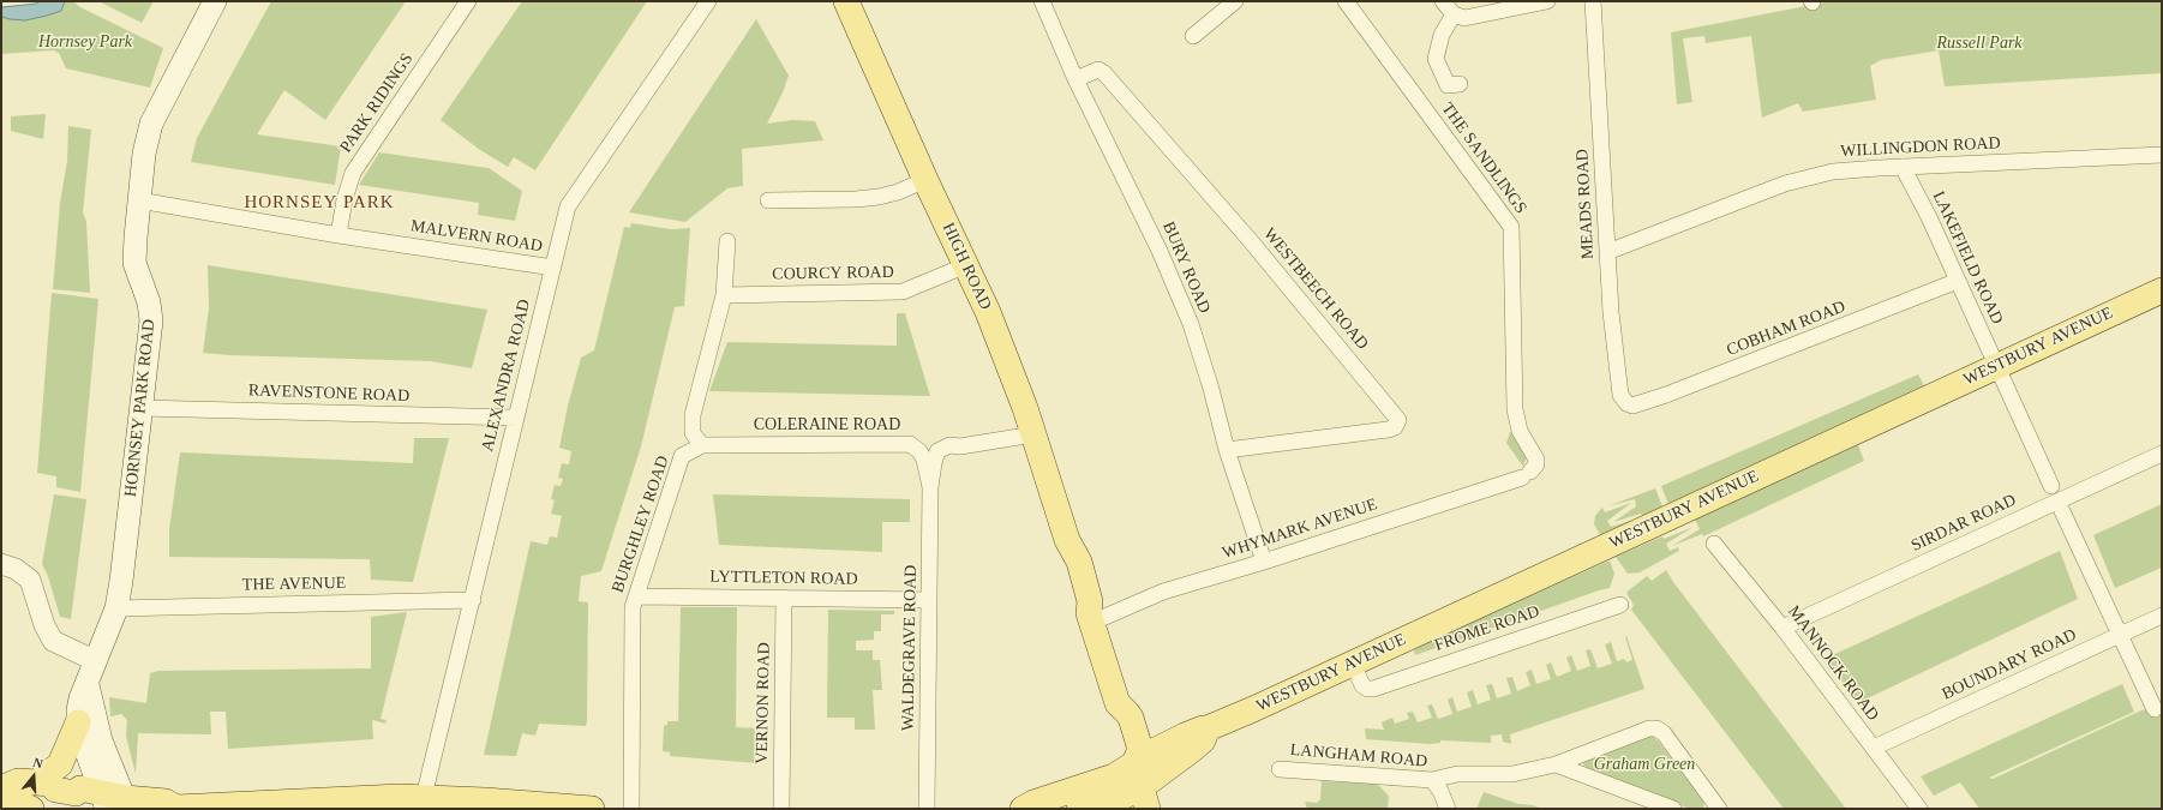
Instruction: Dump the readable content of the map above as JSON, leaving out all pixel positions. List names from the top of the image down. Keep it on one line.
{"streets":{"main road":["HIGH ROAD","WESTBURY AVENUE","HORNSEY PARK ROAD"],"street":["PARK RIDINGS","WILLINGDON ROAD","THE SANDLINGS","MEADS ROAD","MALVERN ROAD","LAKEFIELD ROAD","BURY ROAD","COURCY ROAD","WESTBEECH ROAD","COBHAM ROAD","ALEXANDRA ROAD","RAVENSTONE ROAD","COLERAINE ROAD","SIRDAR ROAD","BURGHLEY ROAD","WHYMARK AVENUE","LYTTLETON ROAD","THE AVENUE","FROME ROAD","WALDEGRAVE ROAD","MANNOCK ROAD","BOUNDARY ROAD","VERNON ROAD","LANGHAM ROAD"]},"crossings":[["PARK RIDINGS","MALVERN ROAD"],["WILLINGDON ROAD","MEADS ROAD"],["WILLINGDON ROAD","LAKEFIELD ROAD"],["THE SANDLINGS","WHYMARK AVENUE"],["MEADS ROAD","COBHAM ROAD"],["MALVERN ROAD","ALEXANDRA ROAD"],["MALVERN ROAD","HORNSEY PARK ROAD"],["LAKEFIELD ROAD","COBHAM ROAD"],["LAKEFIELD ROAD","WESTBURY AVENUE"],["HIGH ROAD","COURCY ROAD"],["HIGH ROAD","WESTBURY AVENUE"],["HIGH ROAD","WHYMARK AVENUE"],["BURY ROAD","WESTBEECH ROAD"],["BURY ROAD","WHYMARK AVENUE"],["WESTBURY AVENUE","FROME ROAD"],["ALEXANDRA ROAD","RAVENSTONE ROAD"],["ALEXANDRA ROAD","THE AVENUE"],["RAVENSTONE ROAD","HORNSEY PARK ROAD"],["HORNSEY PARK ROAD","THE AVENUE"],["COLERAINE ROAD","BURGHLEY ROAD"],["COLERAINE ROAD","WALDEGRAVE ROAD"],["SIRDAR ROAD","MANNOCK ROAD"],["BURGHLEY ROAD","LYTTLETON ROAD"],["LYTTLETON ROAD","WALDEGRAVE ROAD"],["LYTTLETON ROAD","VERNON ROAD"],["MANNOCK ROAD","BOUNDARY ROAD"]],"districts":["HORNSEY PARK"],"parks":["Hornsey Park","Russell Park","Graham Green"],"north":"top"}
